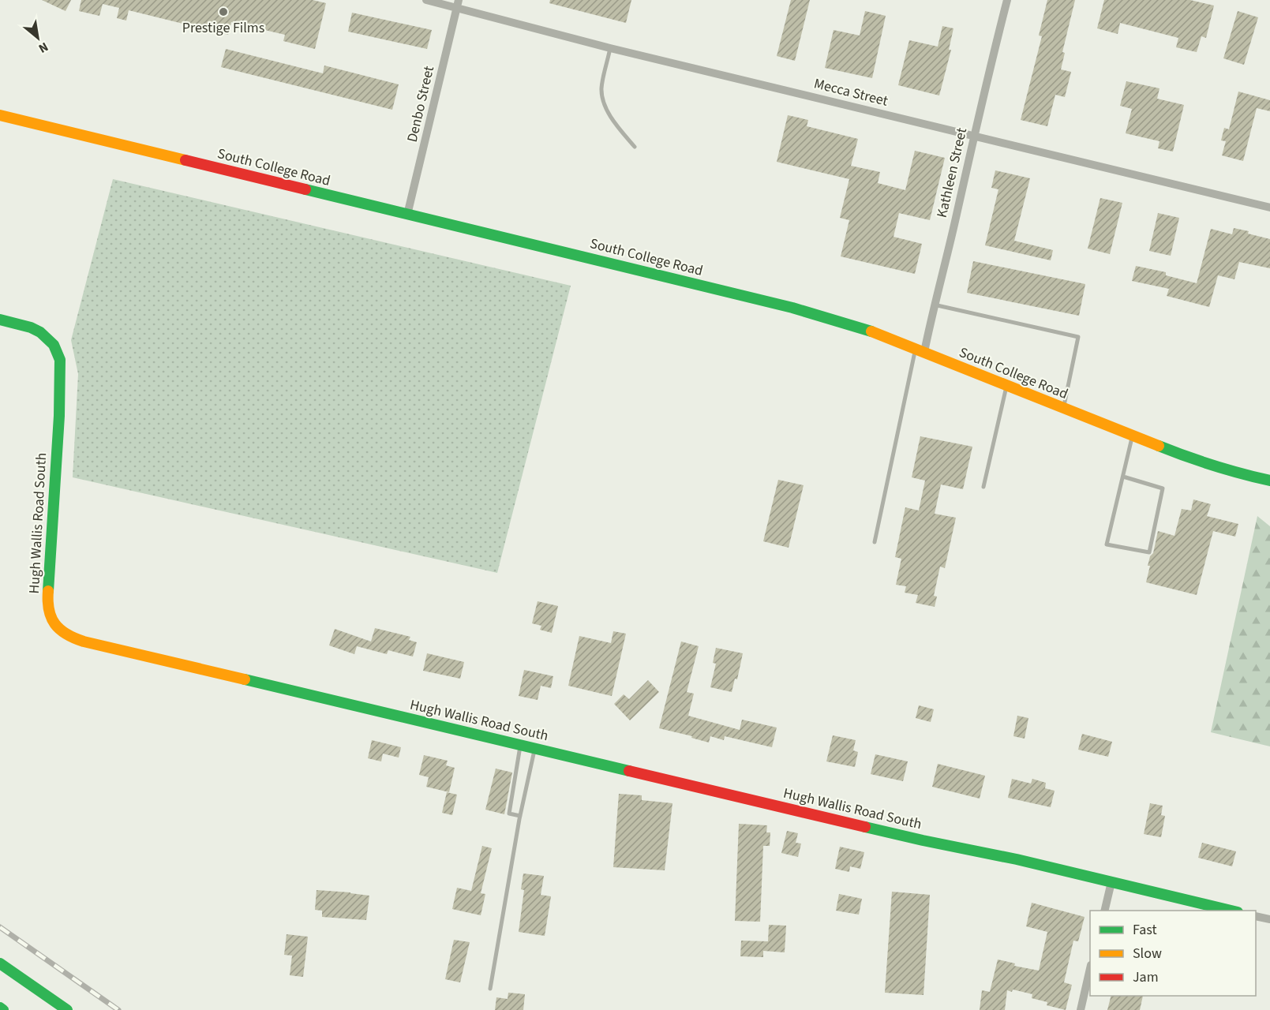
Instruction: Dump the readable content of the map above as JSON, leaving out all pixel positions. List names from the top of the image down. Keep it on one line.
{"streets":{"main road":["South College Road","Hugh Wallis Road South"],"street":["Mecca Street","Denbo Street","Kathleen Street"]},"crossings":[["Mecca Street","Denbo Street"],["Mecca Street","Kathleen Street"],["Denbo Street","South College Road"],["South College Road","Kathleen Street"]],"places":["Prestige Films"],"legend":["Fast","Slow","Jam"],"north":"bottom right"}
